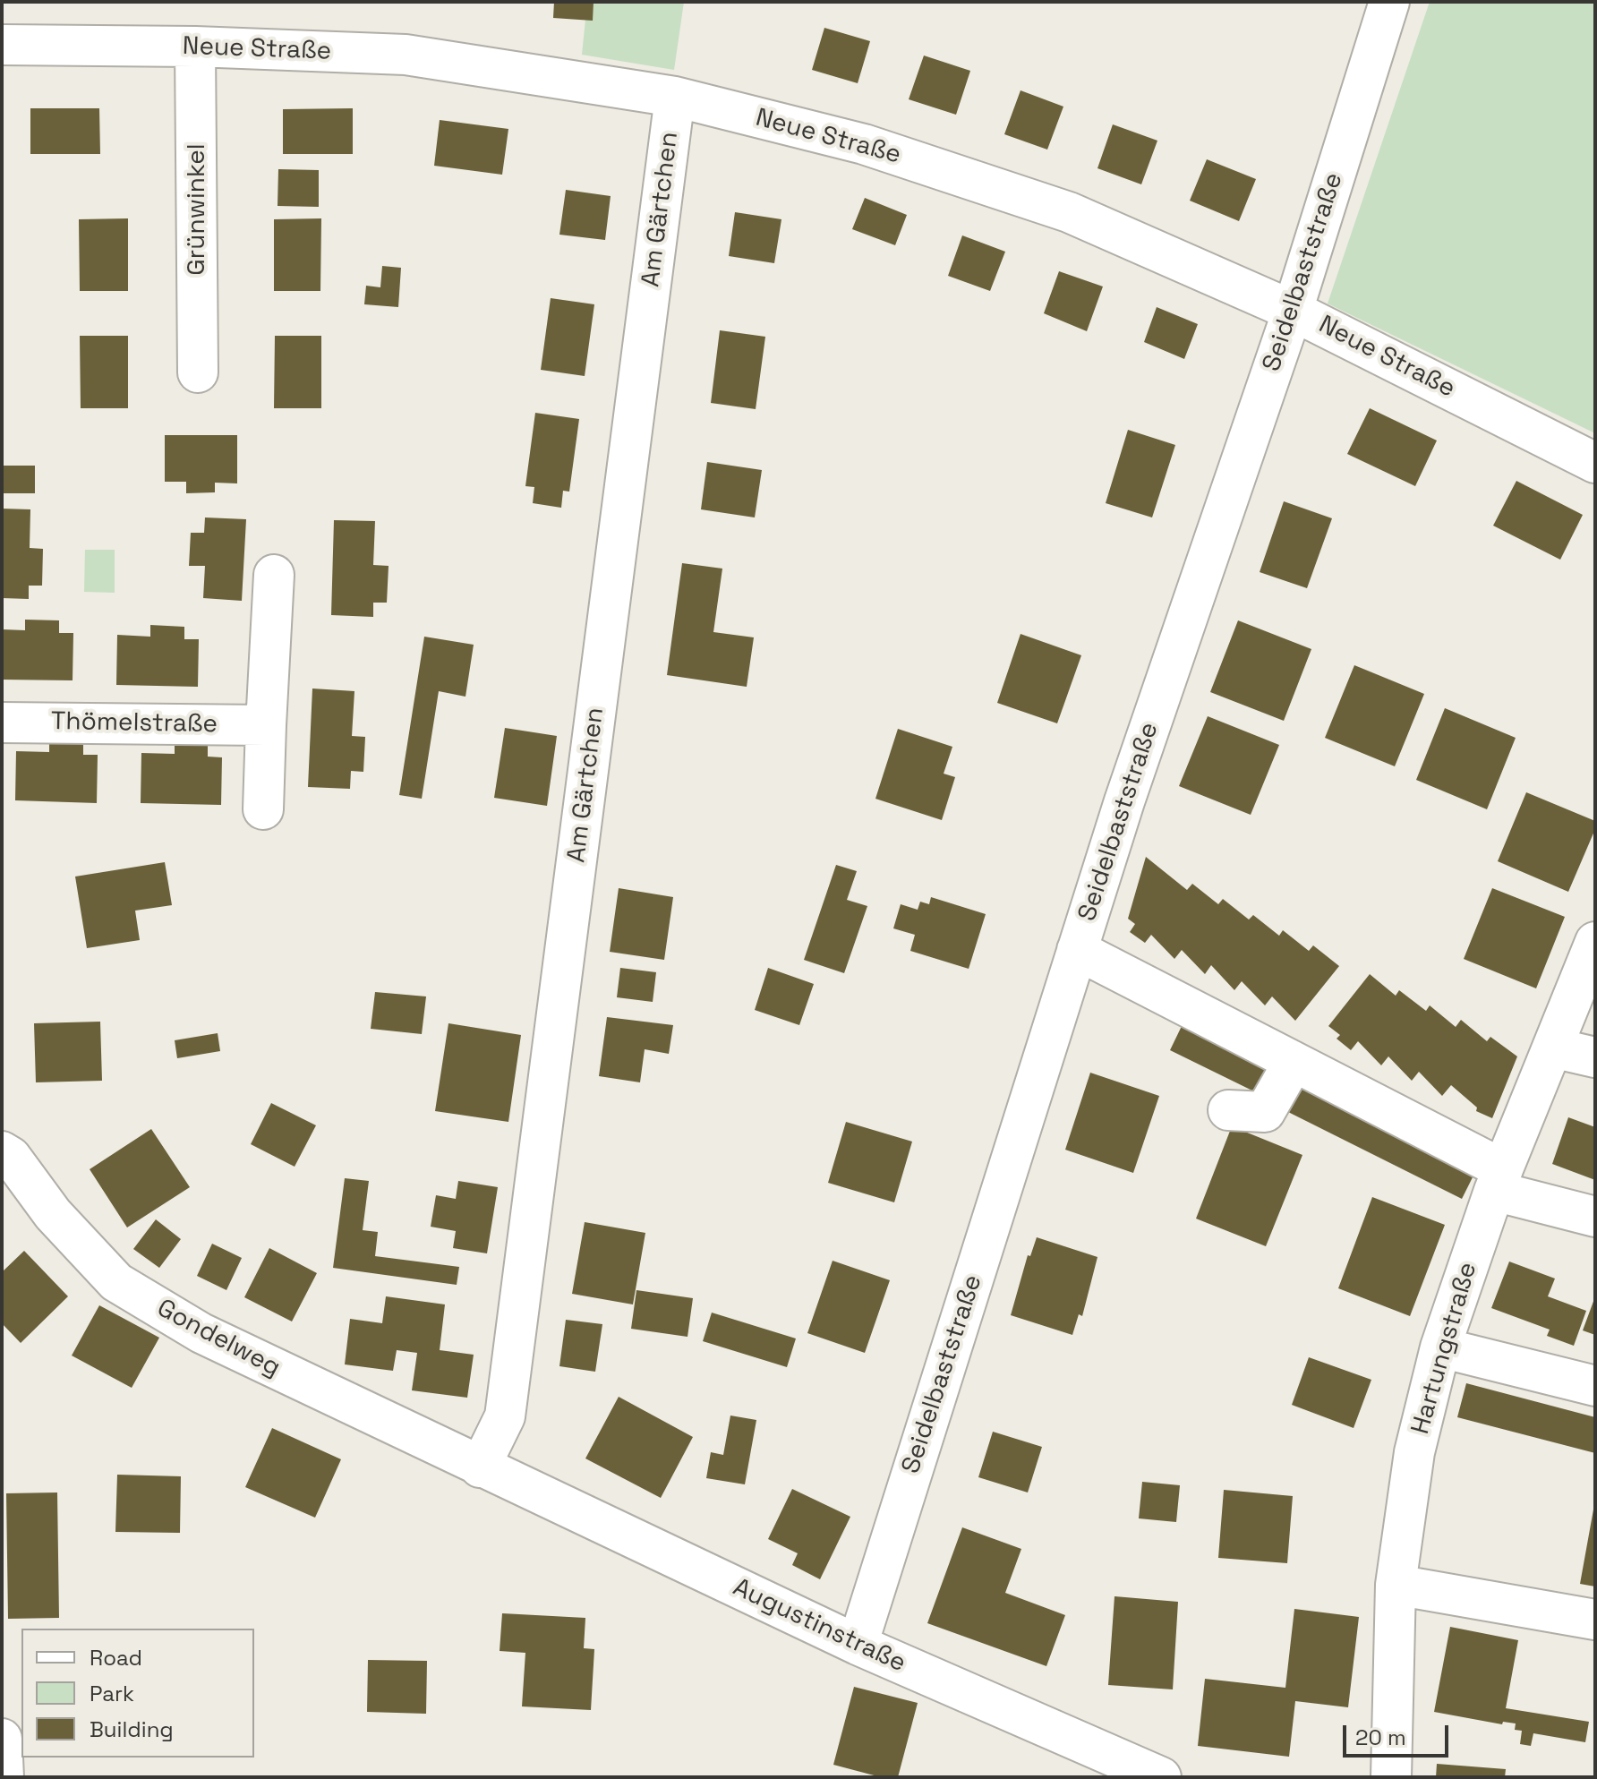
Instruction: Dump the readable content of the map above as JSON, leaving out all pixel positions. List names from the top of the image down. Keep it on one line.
{"streets":{"street":["Neue Straße","Grünwinkel","Am Gärtchen","Seidelbaststraße","Thömelstraße","Gondelweg","Hartungstraße","Augustinstraße"]},"crossings":[["Neue Straße","Grünwinkel"],["Neue Straße","Am Gärtchen"],["Neue Straße","Seidelbaststraße"],["Am Gärtchen","Gondelweg"],["Am Gärtchen","Augustinstraße"],["Seidelbaststraße","Augustinstraße"],["Gondelweg","Augustinstraße"]],"legend":["Road","Park","Building"],"scale_bar":"20 m"}
